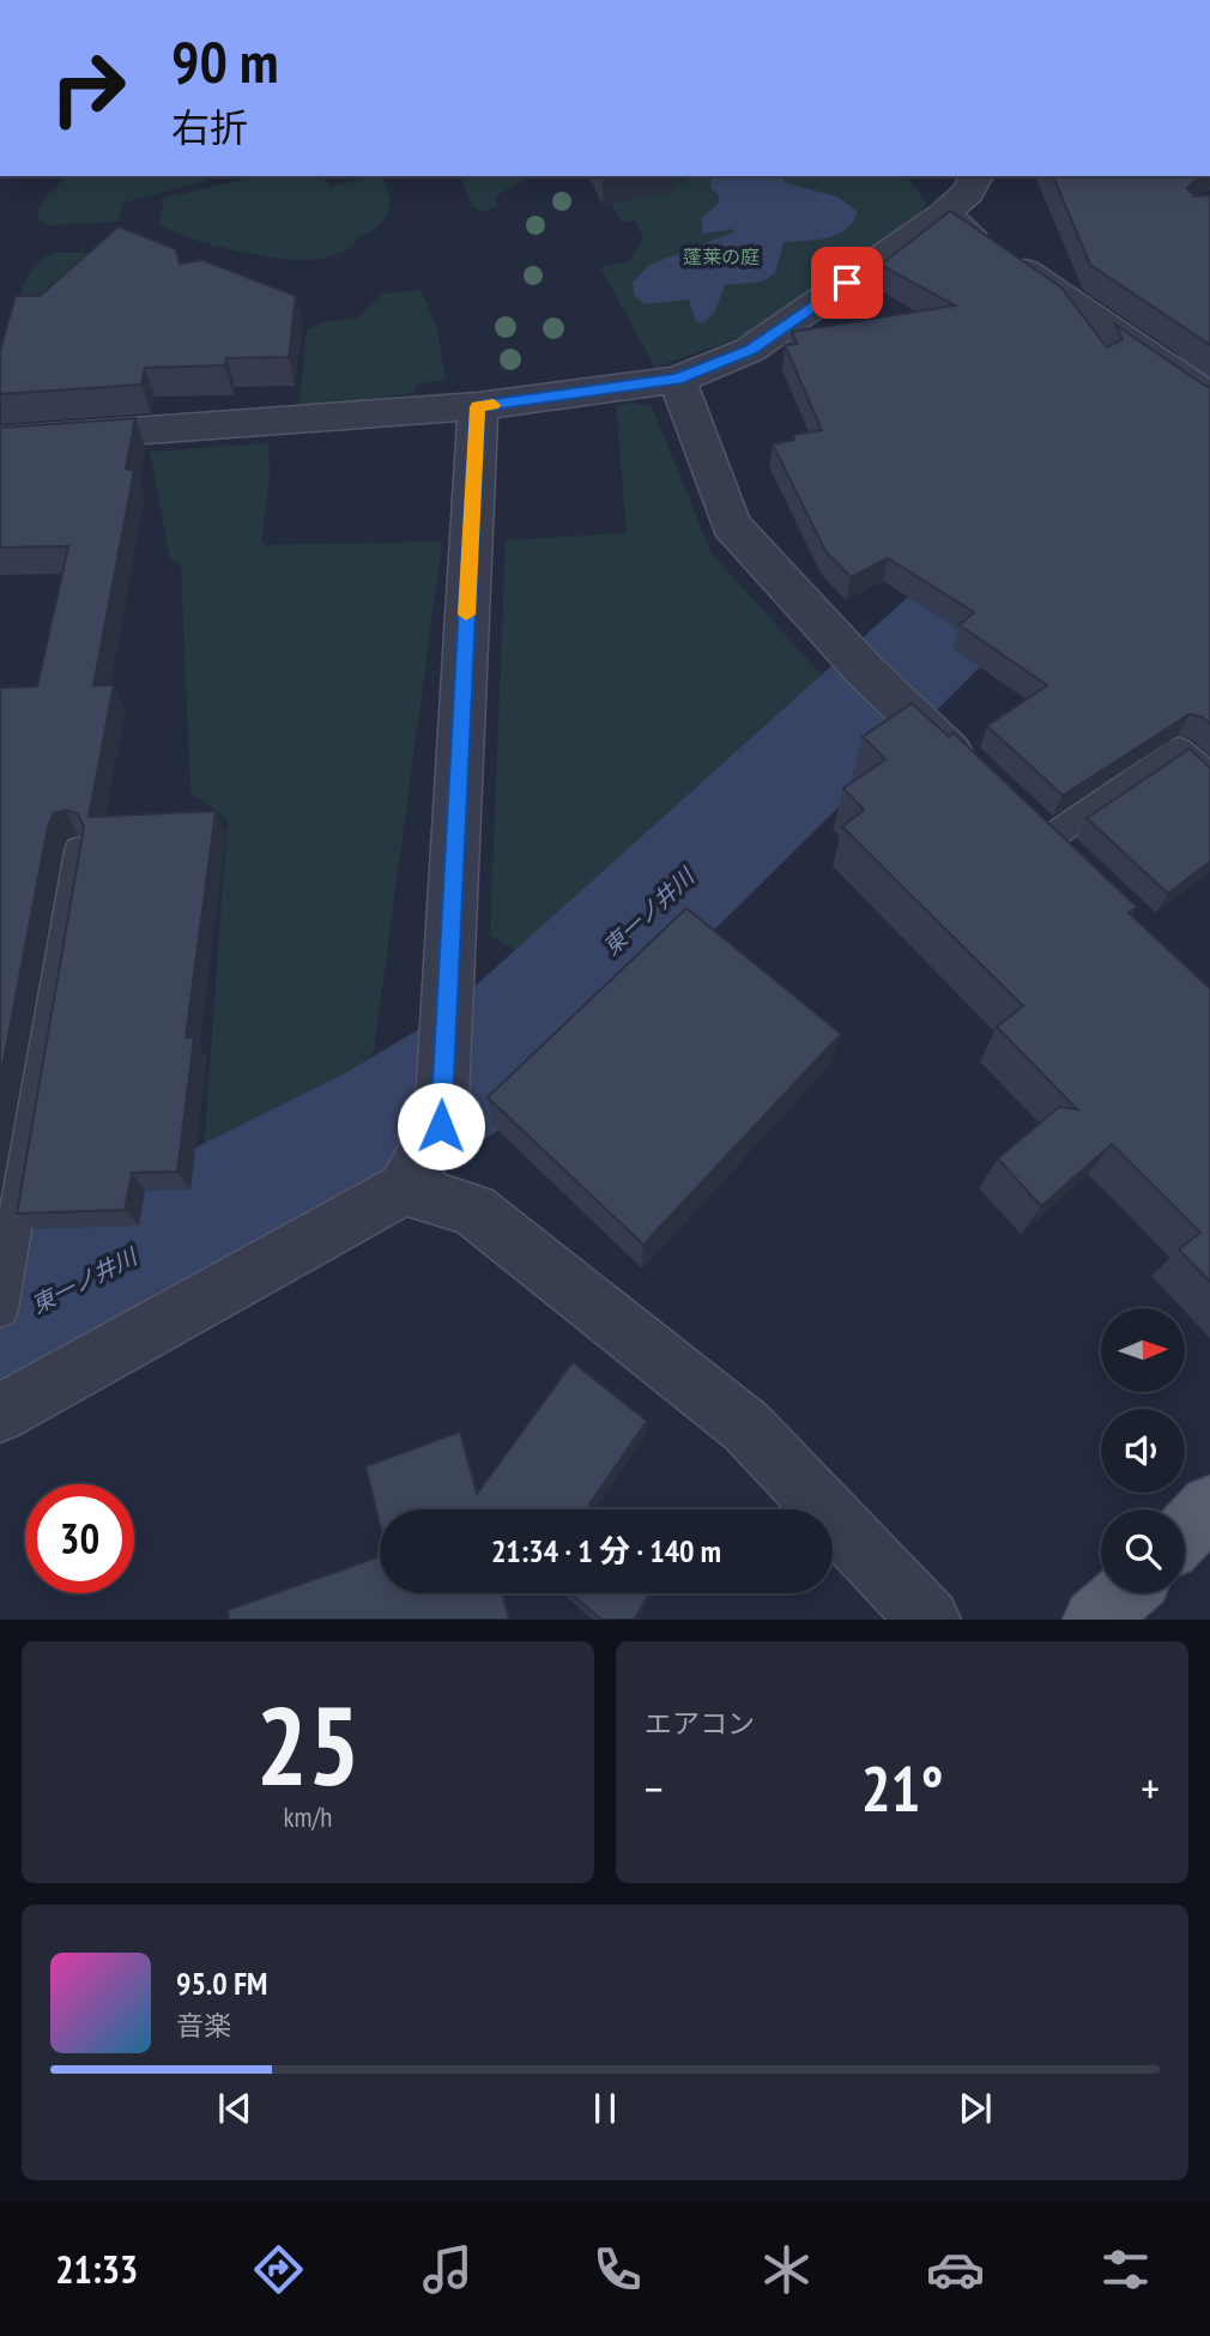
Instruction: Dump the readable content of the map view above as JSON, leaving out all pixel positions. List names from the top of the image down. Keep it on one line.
{"water":["東一ノ井川"],"parks":["蓬莱の庭"],"north":"right","page":{"turn":["90 m","右折"],"limit":"30","trip":"21:34 · 1 分 · 140 m","tile":[["25","km/h"],"エアコン"],"heat":["−","21°","+"],"song":["95.0 FM","音楽"],"tabs":"21:33"}}
